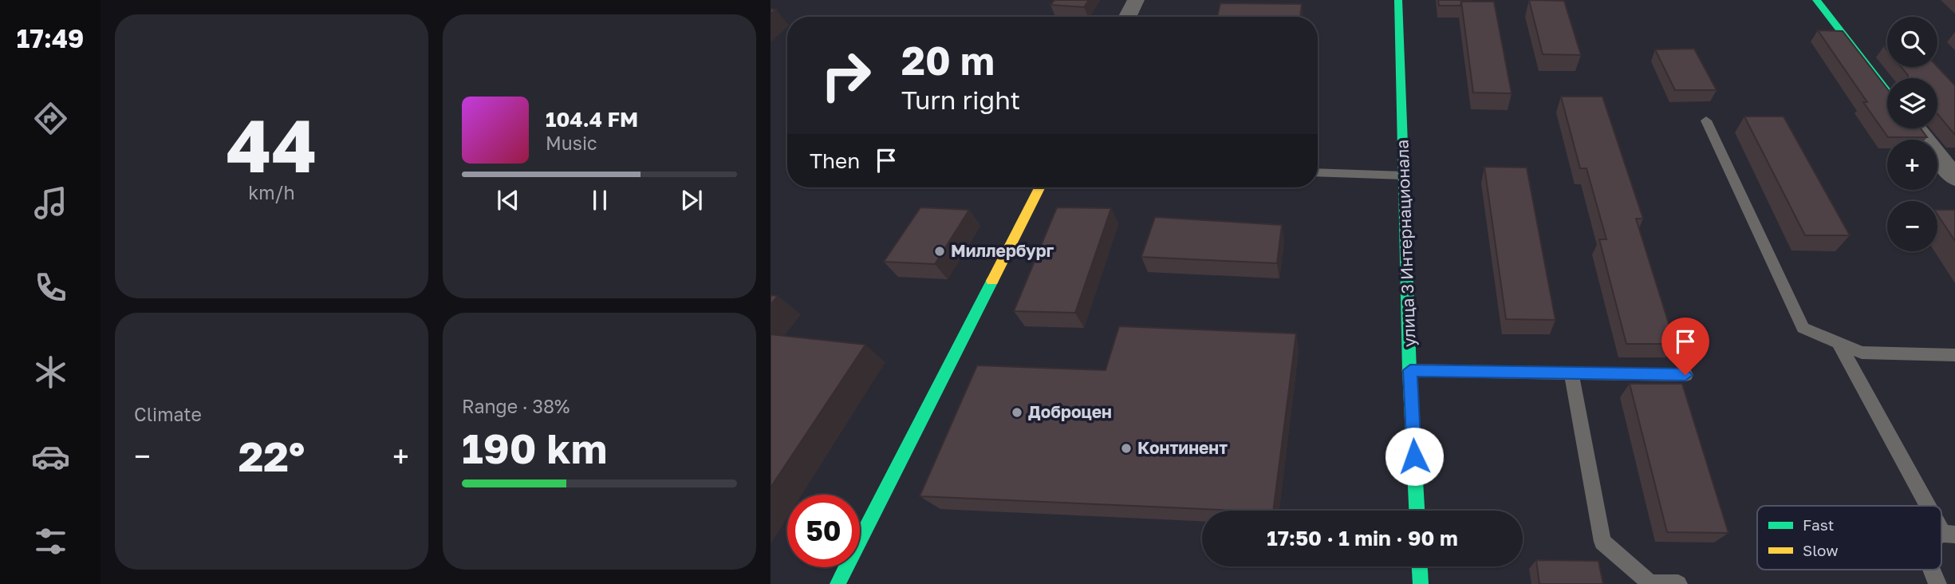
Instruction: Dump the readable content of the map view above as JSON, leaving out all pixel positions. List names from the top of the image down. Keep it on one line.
{"streets":{"main road":["улица 3 Интернационала"]},"places":["Миллербург","Доброцен","Континент"],"legend":["Fast","Slow"],"page":{"tabs":"17:49","tile":[["44","km/h"],"Climate",["Range · 38%","190 km"]],"map_buttons":["+","−"],"turn":["20 m","Turn right"],"song":["104.4 FM","Music"],"then":"Then","heat":["−","22°","+"],"limit":"50","trip":"17:50 · 1 min · 90 m"}}
